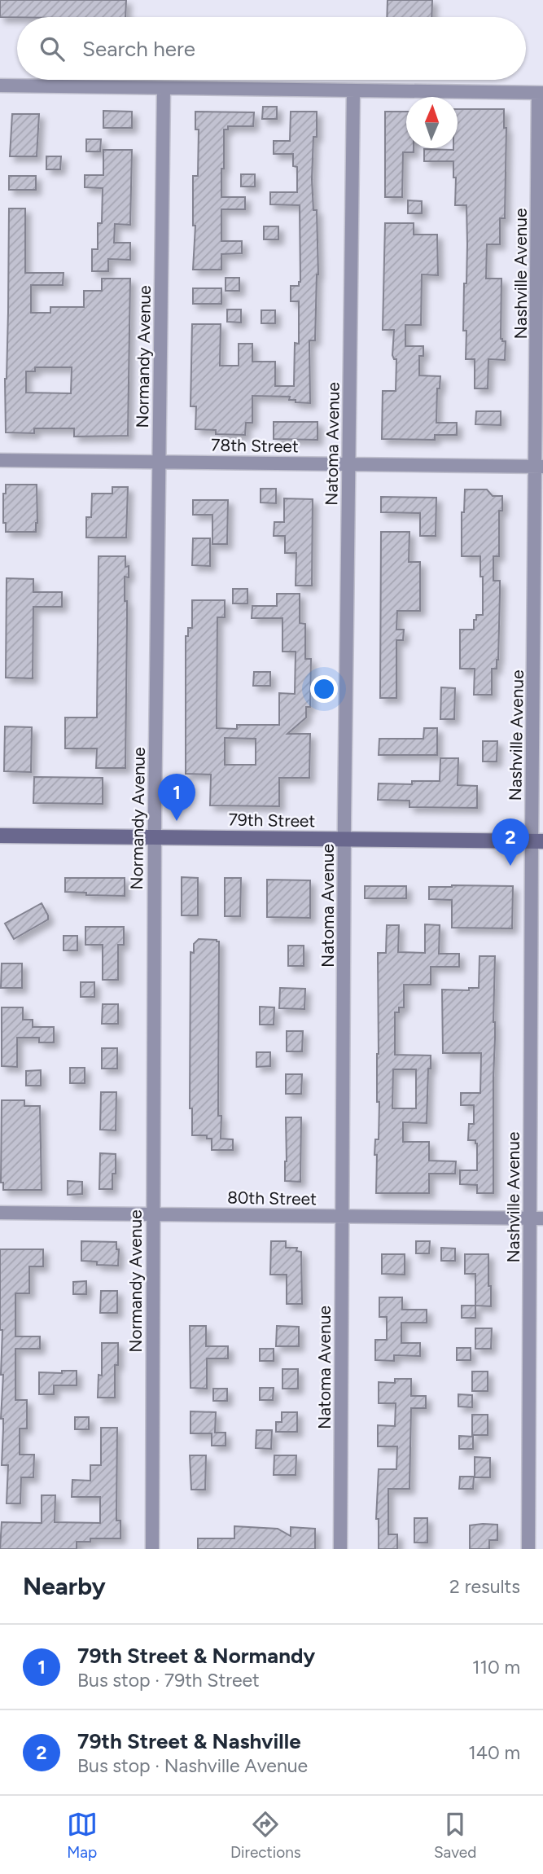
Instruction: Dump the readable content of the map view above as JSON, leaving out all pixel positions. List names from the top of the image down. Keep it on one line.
{"streets":{"main road":["79th Street"],"street":["Nashville Avenue","Normandy Avenue","Natoma Avenue","78th Street","80th Street"]},"crossings":[["Nashville Avenue","78th Street"],["Nashville Avenue","79th Street"],["Nashville Avenue","80th Street"],["Normandy Avenue","78th Street"],["Normandy Avenue","79th Street"],["Normandy Avenue","80th Street"],["Natoma Avenue","78th Street"],["Natoma Avenue","79th Street"],["Natoma Avenue","80th Street"]],"north":"top","page":{"search":"Search here","pins":["1","2"],"heading":["Nearby","2 results"],"list":[{"mark":"1","name":"79th Street & Normandy","note":"Bus stop · 79th Street","value":"110 m"},{"mark":"2","name":"79th Street & Nashville","note":"Bus stop · Nashville Avenue","value":"140 m"}],"nav":["Map","Directions","Saved"]}}
